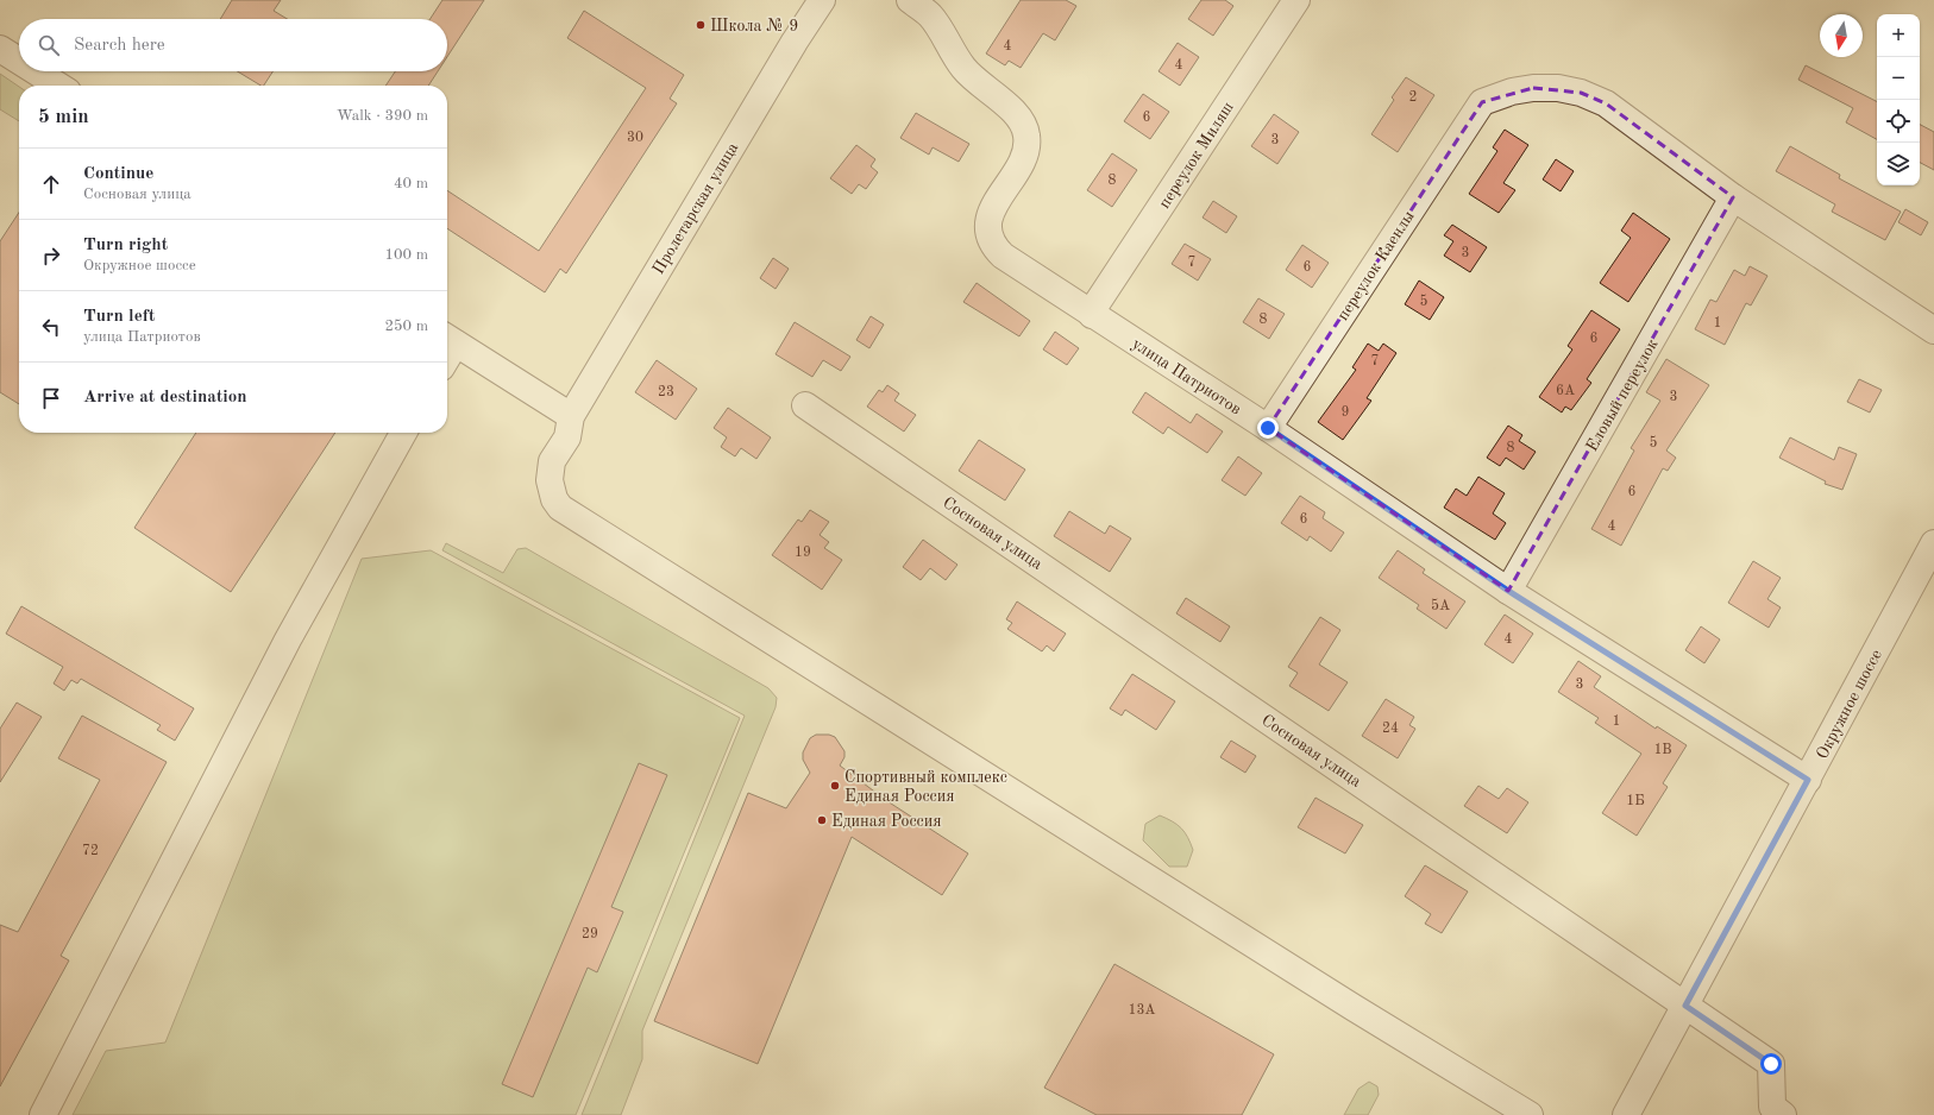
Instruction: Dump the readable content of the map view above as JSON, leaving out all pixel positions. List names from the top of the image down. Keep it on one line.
{"streets":{"street":["переулок Миляш","Пролетарская улица","переулок Каенлы","улица Патриотов","Еловый переулок","Сосновая улица","Окружное шоссе"]},"crossings":[["переулок Миляш","улица Патриотов"],["переулок Каенлы","улица Патриотов"],["переулок Каенлы","Еловый переулок"],["улица Патриотов","Еловый переулок"],["улица Патриотов","Окружное шоссе"],["Сосновая улица","Окружное шоссе"]],"places":["Школа № 9","Спортивный комплекс Единая Россия","Единая Россия"],"house_numbers":["4","4","2","6","30","3","8","3","7","6","5","8","1","6","7","6А","23","3","9","5","8","6","6","4","19","5А","4","3","1","24","1В","1Б","72","29","13А"],"north":"bottom","page":{"map_buttons":["+","−"],"search":"Search here","heading":["5 min","Walk · 390 m"],"list":[["Continue","Сосновая улица","40 m"],["Turn right","Окружное шоссе","100 m"],["Turn left","улица Патриотов","250 m"],"Arrive at destination"]}}
